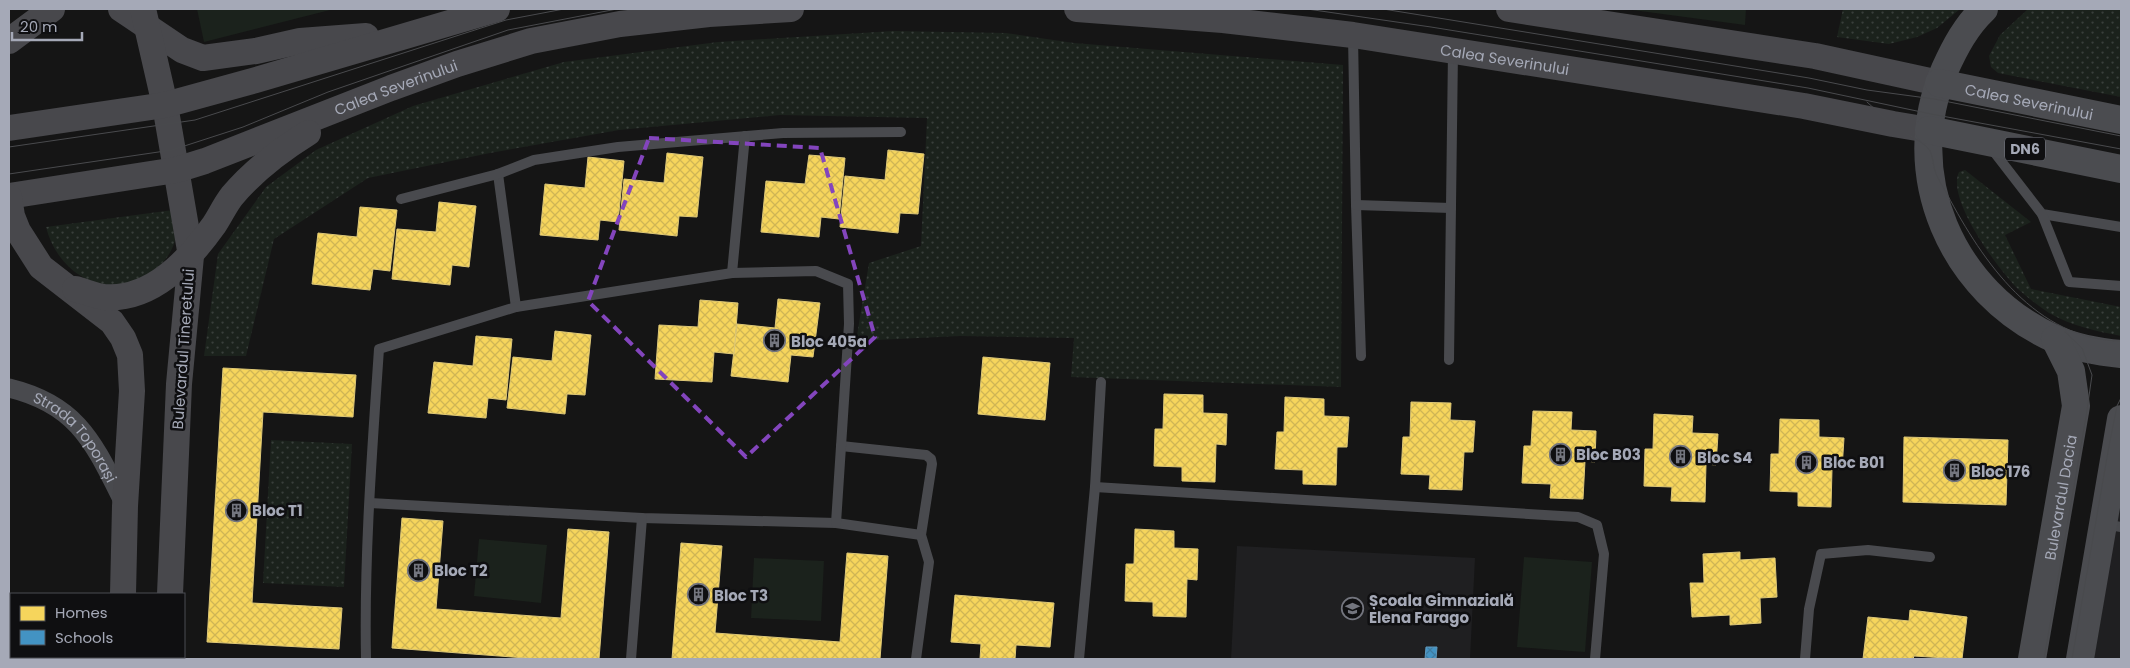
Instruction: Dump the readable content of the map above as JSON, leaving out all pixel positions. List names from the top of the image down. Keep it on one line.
{"streets":{"main road":["Calea Severinului","DN6","Bulevardul Tineretului","Bulevardul Dacia"],"street":["Strada Toporași"]},"crossings":[["Calea Severinului","Bulevardul Tineretului"]],"places":{"building":["Bloc 405a","Bloc B03","Bloc S4","Bloc B01","Bloc 176","Bloc T1","Bloc T2","Bloc T3"],"school or university":["Școala Gimnazială Elena Farago"]},"legend":["Homes","Schools"],"scale_bar":"20 m"}
